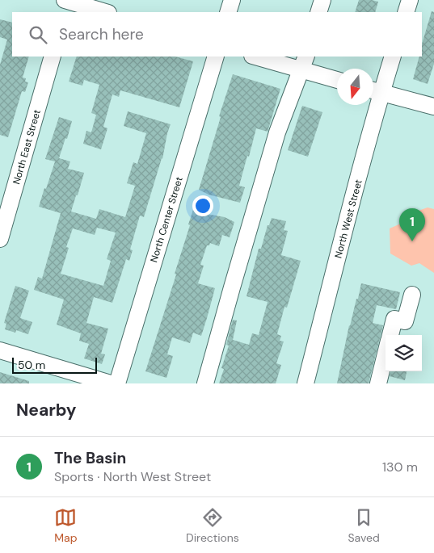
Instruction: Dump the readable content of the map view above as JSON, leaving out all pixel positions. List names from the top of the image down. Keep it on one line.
{"streets":{"street":["North East Street","North West Street","North Center Street"]},"scale_bar":"50 m","north":"bottom","page":{"search":"Search here","pins":"1","scale":"50 m","heading":"Nearby","list":[{"mark":"1","name":"The Basin","note":"Sports · North West Street","value":"130 m"}],"nav":["Map","Directions","Saved"]}}
